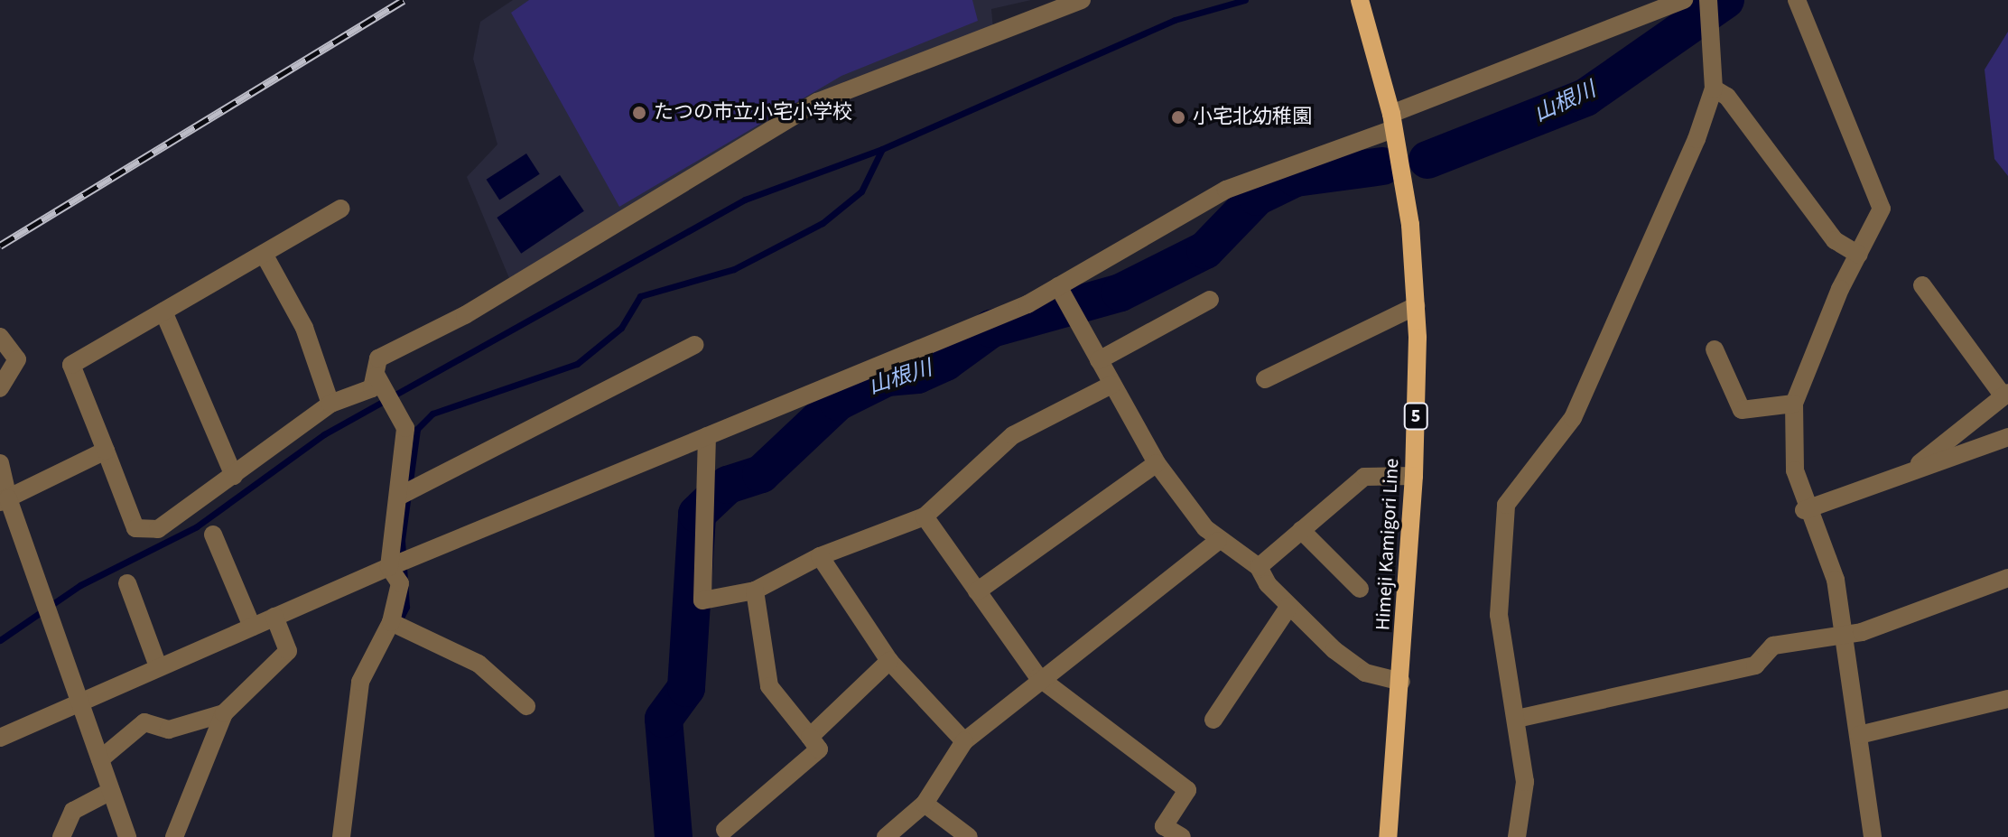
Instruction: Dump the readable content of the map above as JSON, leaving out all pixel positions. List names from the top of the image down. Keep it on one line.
{"streets":{"main road":["5","Himeji Kamigori Line"]},"water":["山根川"],"places":["たつの市立小宅小学校","小宅北幼稚園"]}
